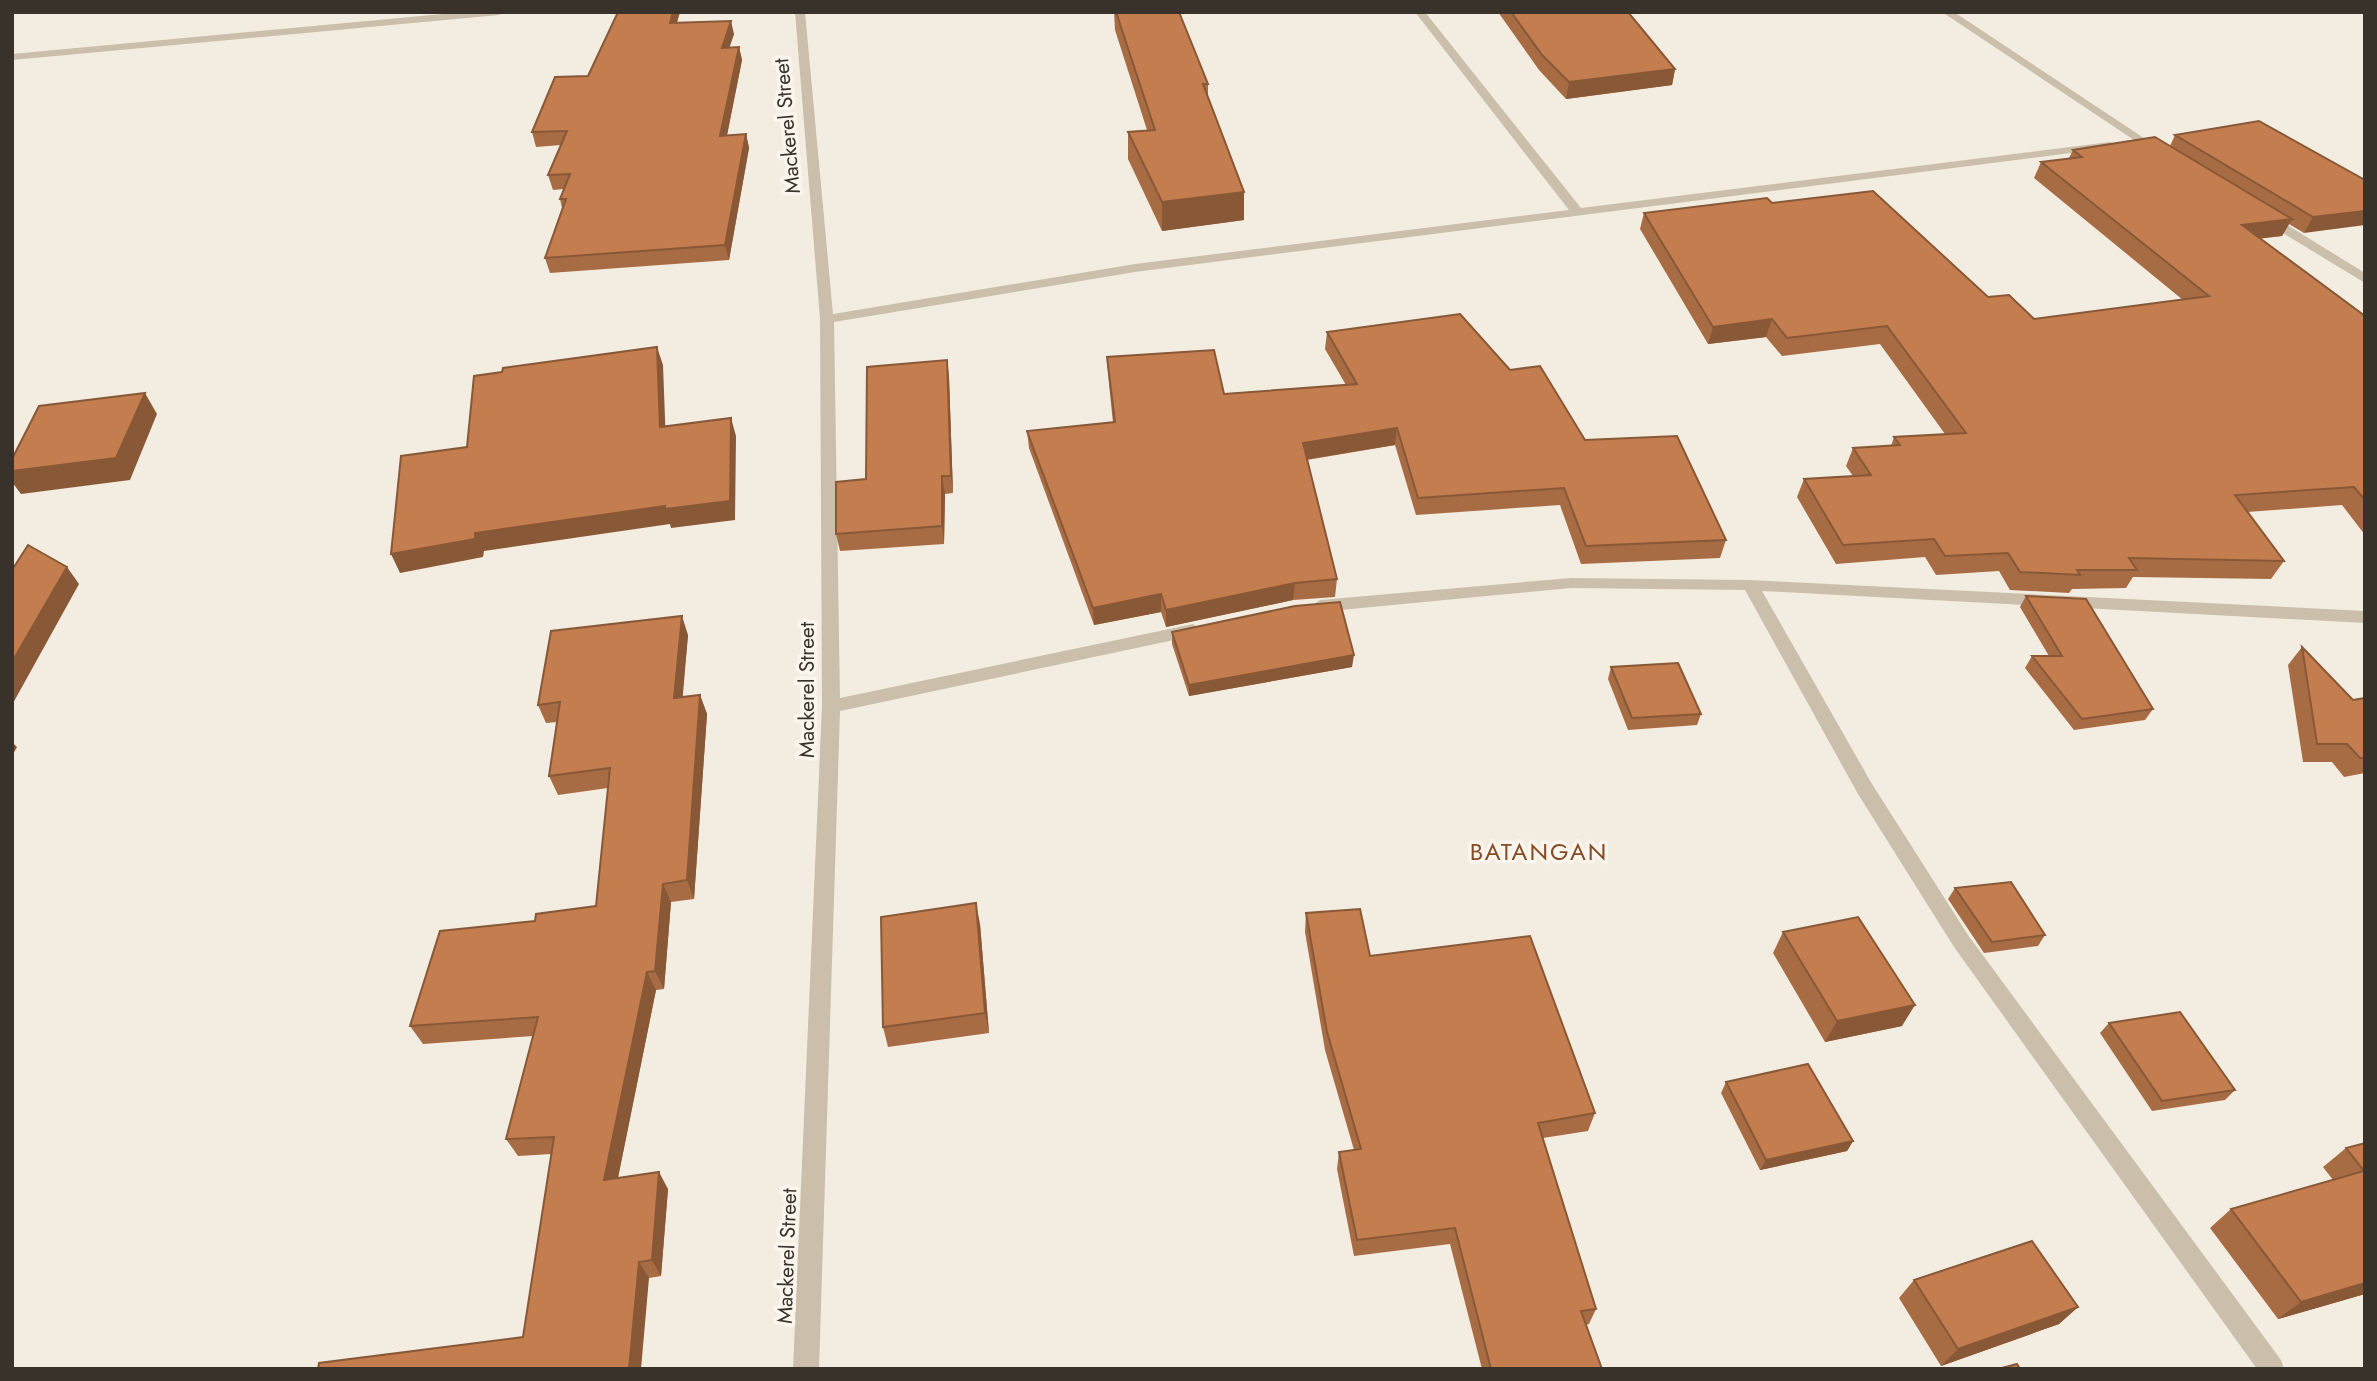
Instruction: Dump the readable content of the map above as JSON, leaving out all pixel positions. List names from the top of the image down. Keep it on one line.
{"streets":{"street":["Mackerel Street"]},"districts":["BATANGAN"]}
